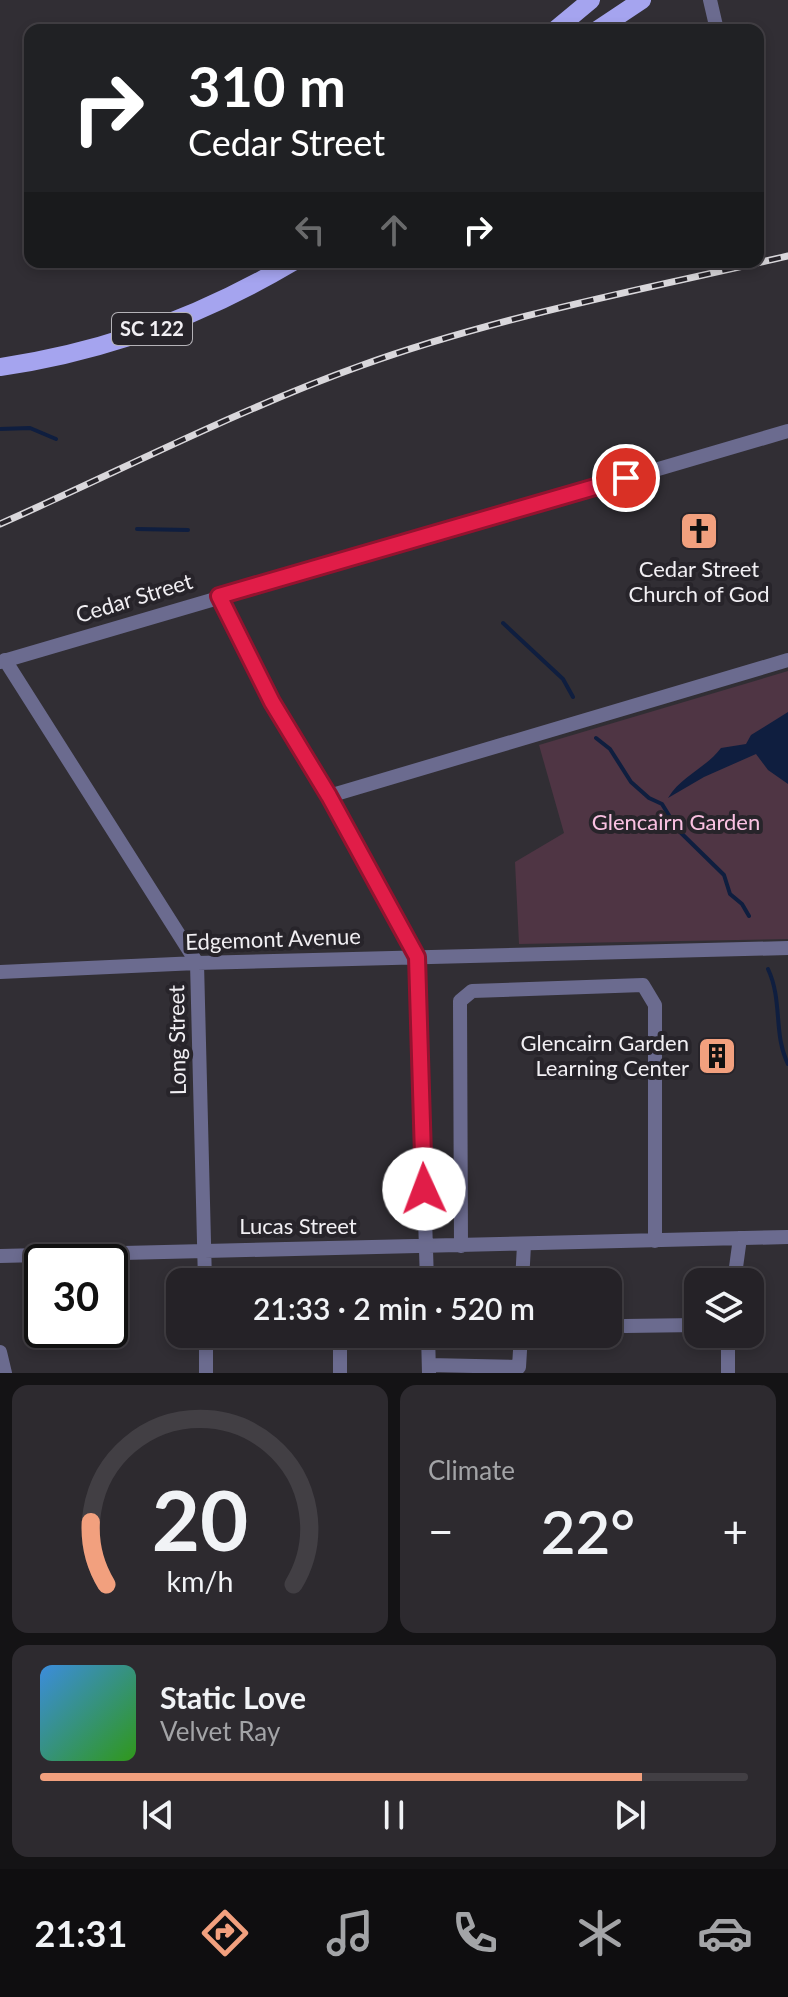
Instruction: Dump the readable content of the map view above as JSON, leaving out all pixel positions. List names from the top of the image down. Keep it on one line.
{"streets":{"main road":["SC 122"],"street":["Cedar Street","Edgemont Avenue","Long Street","Lucas Street"]},"crossings":[["Cedar Street","Long Street"],["Edgemont Avenue","Long Street"],["Long Street","Lucas Street"]],"parks":["Glencairn Garden"],"places":{"church":["Cedar Street Church of God"],"building":["Glencairn Garden Learning Center"]},"page":{"turn":["310 m","Cedar Street"],"limit":"30","trip":"21:33 · 2 min · 520 m","tile":"Climate","heat":["−","22°","+"],"song":["Static Love","Velvet Ray"],"tabs":"21:31","gauge":["20","km/h"]}}
